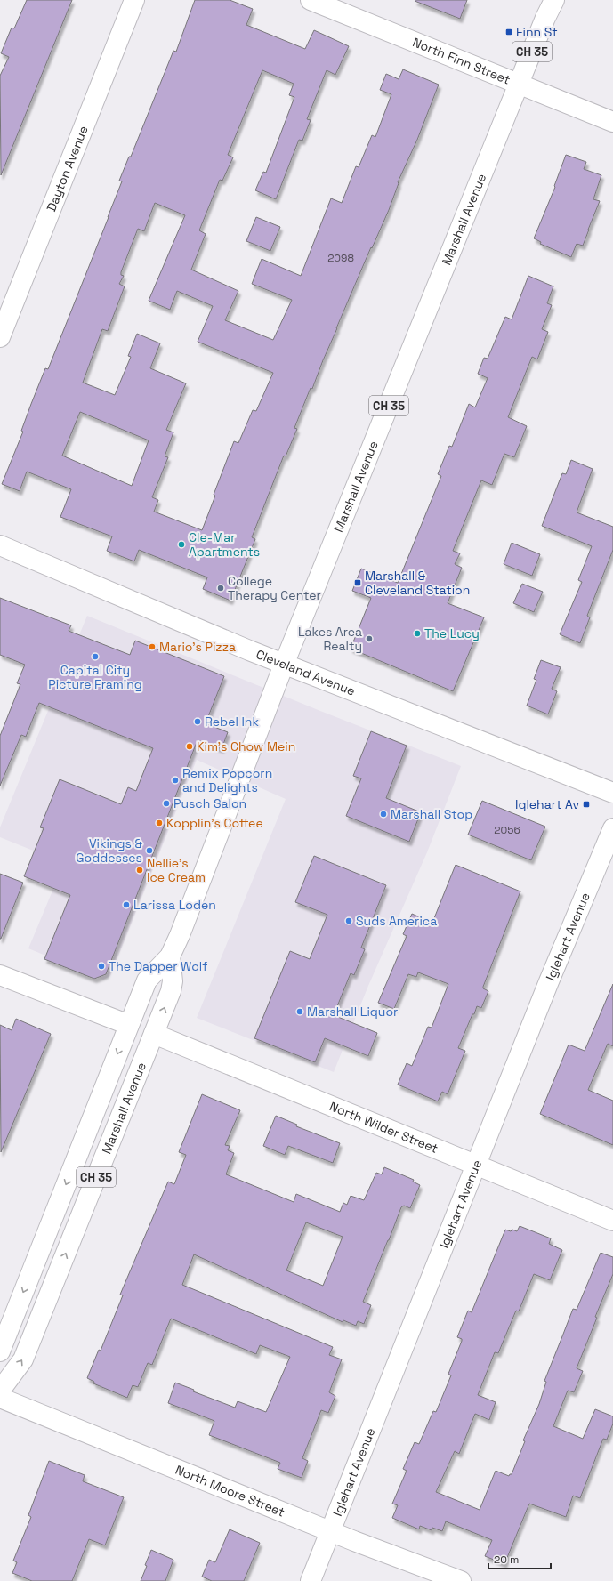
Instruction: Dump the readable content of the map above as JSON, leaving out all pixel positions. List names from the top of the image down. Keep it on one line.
{"streets":{"street":["CH 35","North Finn Street","Dayton Avenue","Marshall Avenue","Cleveland Avenue","Iglehart Avenue","North Wilder Street","North Moore Street"]},"crossings":[["North Finn Street","Marshall Avenue"],["Marshall Avenue","Cleveland Avenue"],["Marshall Avenue","North Wilder Street"],["Iglehart Avenue","North Wilder Street"],["Iglehart Avenue","North Moore Street"]],"places":{"transit":["Finn St","Marshall & Cleveland Station","Iglehart Av"],"other":["Cle-Mar Apartments","College Therapy Center","The Lucy","Lakes Area Realty","Mario's Pizza","Capital City Picture Framing","Rebel Ink","Kim's Chow Mein","Remix Popcorn and Delights","Pusch Salon","Marshall Stop","Kopplin's Coffee","Vikings & Goddesses","Nellie's Ice Cream","Larissa Loden","Suds America","The Dapper Wolf","Marshall Liquor"]},"house_numbers":["2098","2056"],"scale_bar":"20 m"}
